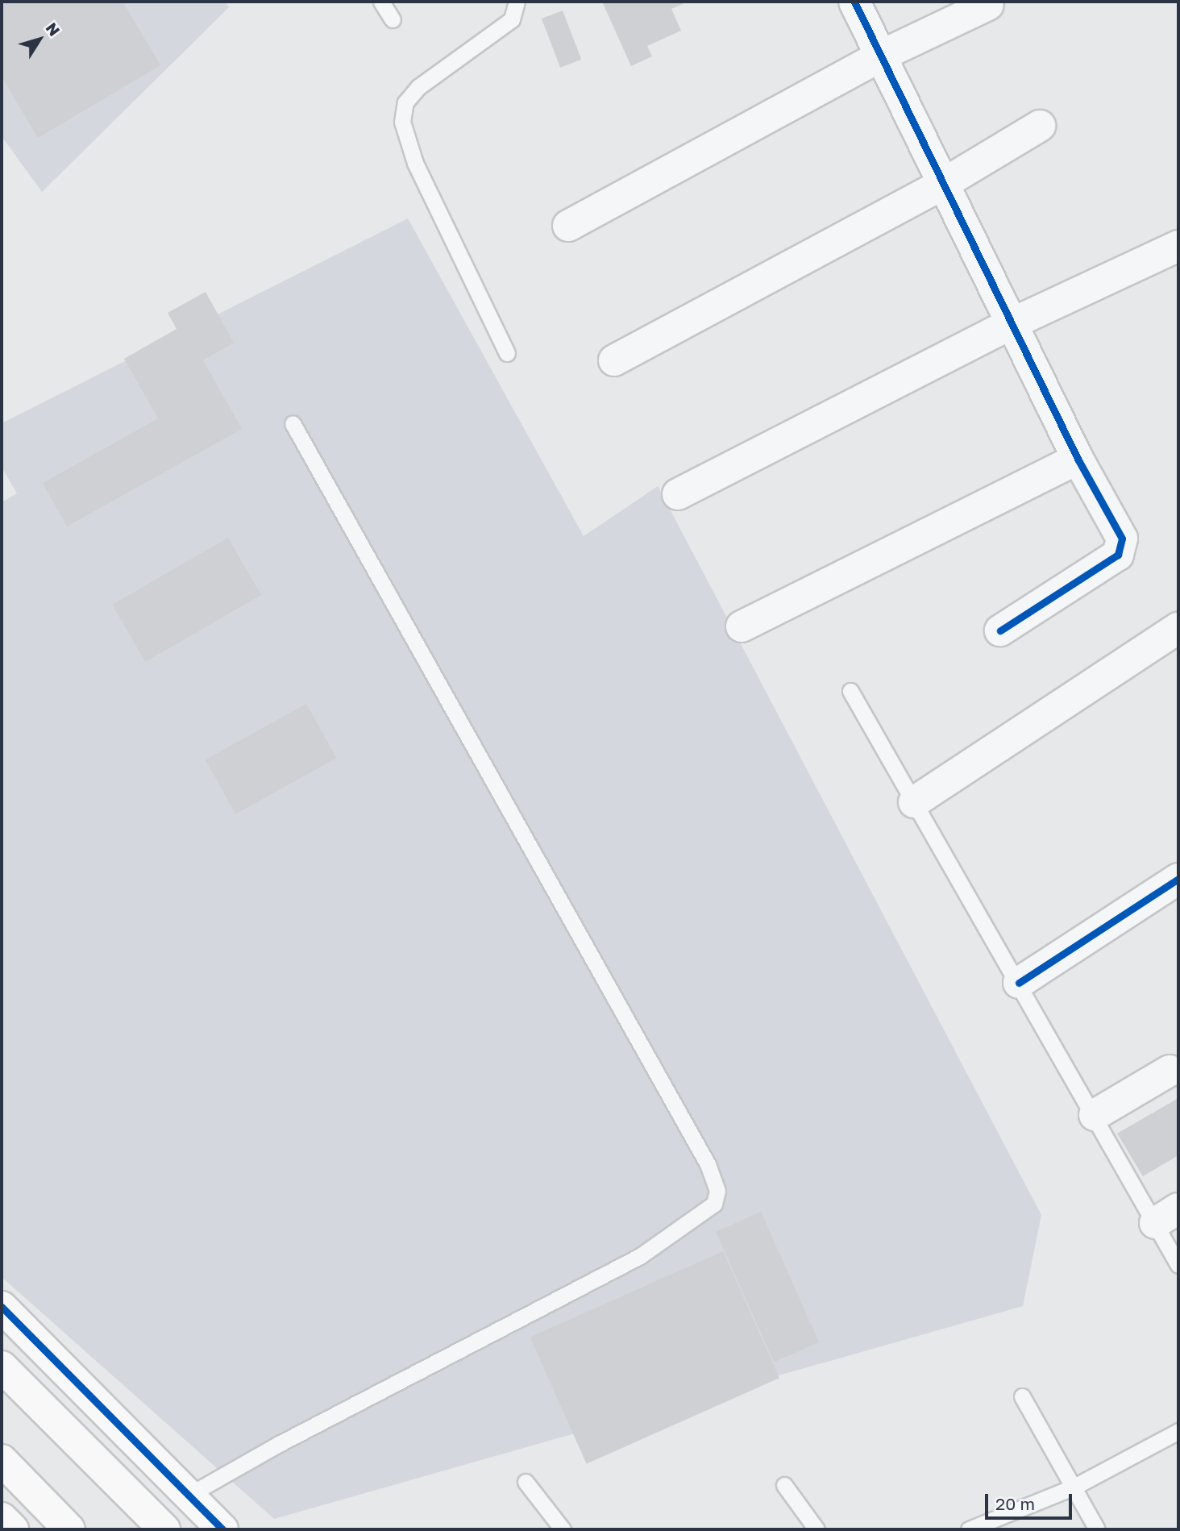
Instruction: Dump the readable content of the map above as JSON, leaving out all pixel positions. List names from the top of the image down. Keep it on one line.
{"scale_bar":"20 m","north":"top right"}
